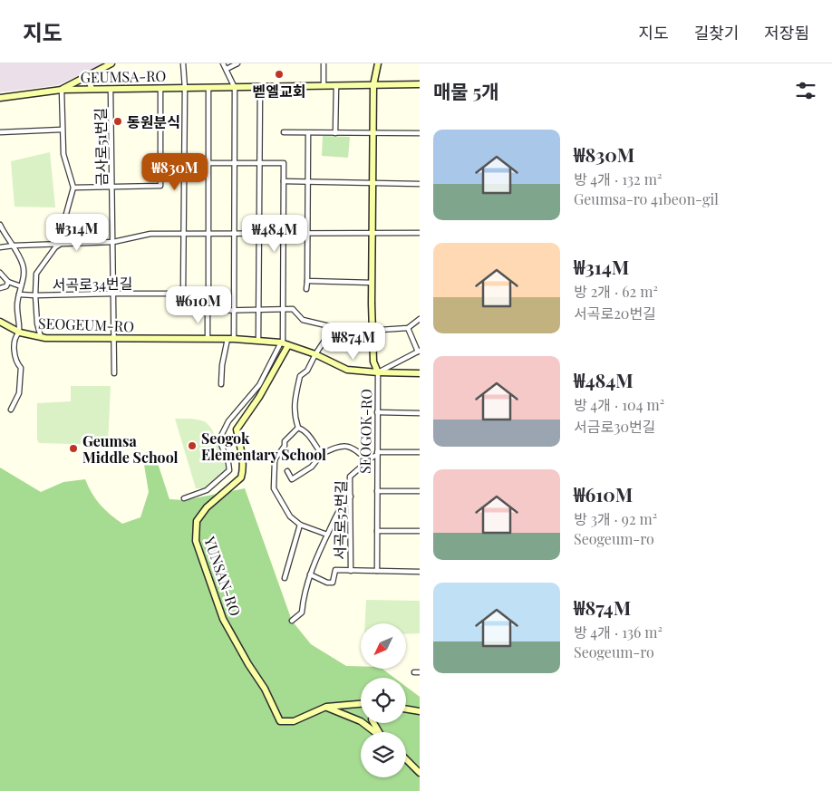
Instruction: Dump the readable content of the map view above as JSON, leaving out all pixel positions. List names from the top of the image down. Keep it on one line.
{"streets":{"street":["GEUMSA-RO","금사로51번길","서곡로34번길","SEOGEUM-RO","SEOGOK-RO","서곡로52번길","YUNSAN-RO"]},"crossings":[["GEUMSA-RO","금사로51번길"],["GEUMSA-RO","SEOGOK-RO"],["금사로51번길","서곡로34번길"],["금사로51번길","SEOGEUM-RO"],["SEOGEUM-RO","SEOGOK-RO"],["SEOGEUM-RO","YUNSAN-RO"],["SEOGOK-RO","서곡로52번길"]],"places":["벧엘교회","동원분식","Seogok Elementary School","Geumsa Middle School"],"north":"bottom left","page":{"header":"지도","nav":["지도","길찾기","저장됨"],"heading":"매물 5개","list":[{"name":"₩830M","note":"방 4개 · 132 m² · Geumsa-ro 41beon-gil"},{"name":"₩314M","note":"방 2개 · 62 m² · 서곡로20번길"},{"name":"₩484M","note":"방 4개 · 104 m² · 서금로30번길"},{"name":"₩610M","note":"방 3개 · 92 m² · Seogeum-ro"},{"name":"₩874M","note":"방 4개 · 136 m² · Seogeum-ro"}],"price":["₩830M","₩314M","₩484M","₩610M","₩874M"]}}
